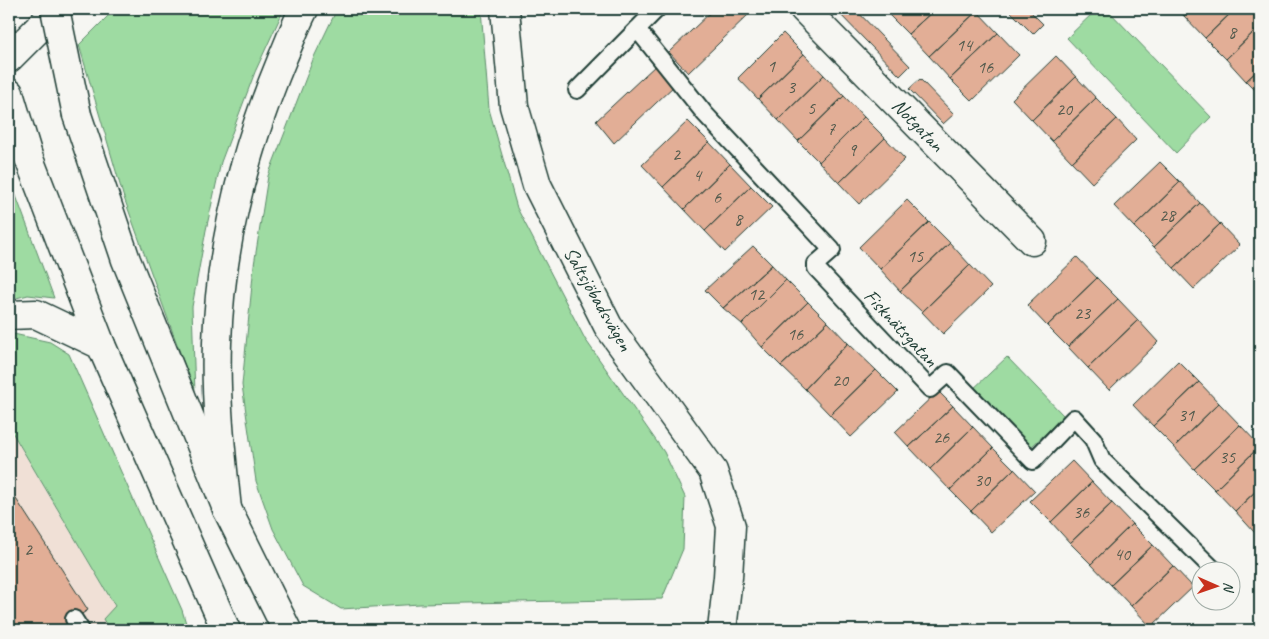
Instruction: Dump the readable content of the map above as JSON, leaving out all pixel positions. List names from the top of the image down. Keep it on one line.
{"streets":{"main road":["Notgatan","Saltsjöbadsvägen"],"lane":["Fisknätsgatan"]},"house_numbers":["8","14","1","16","3","5","20","7","9","2","4","6","28","8","15","12","23","16","20","31","26","35","30","36","2","40"],"north":"right"}
